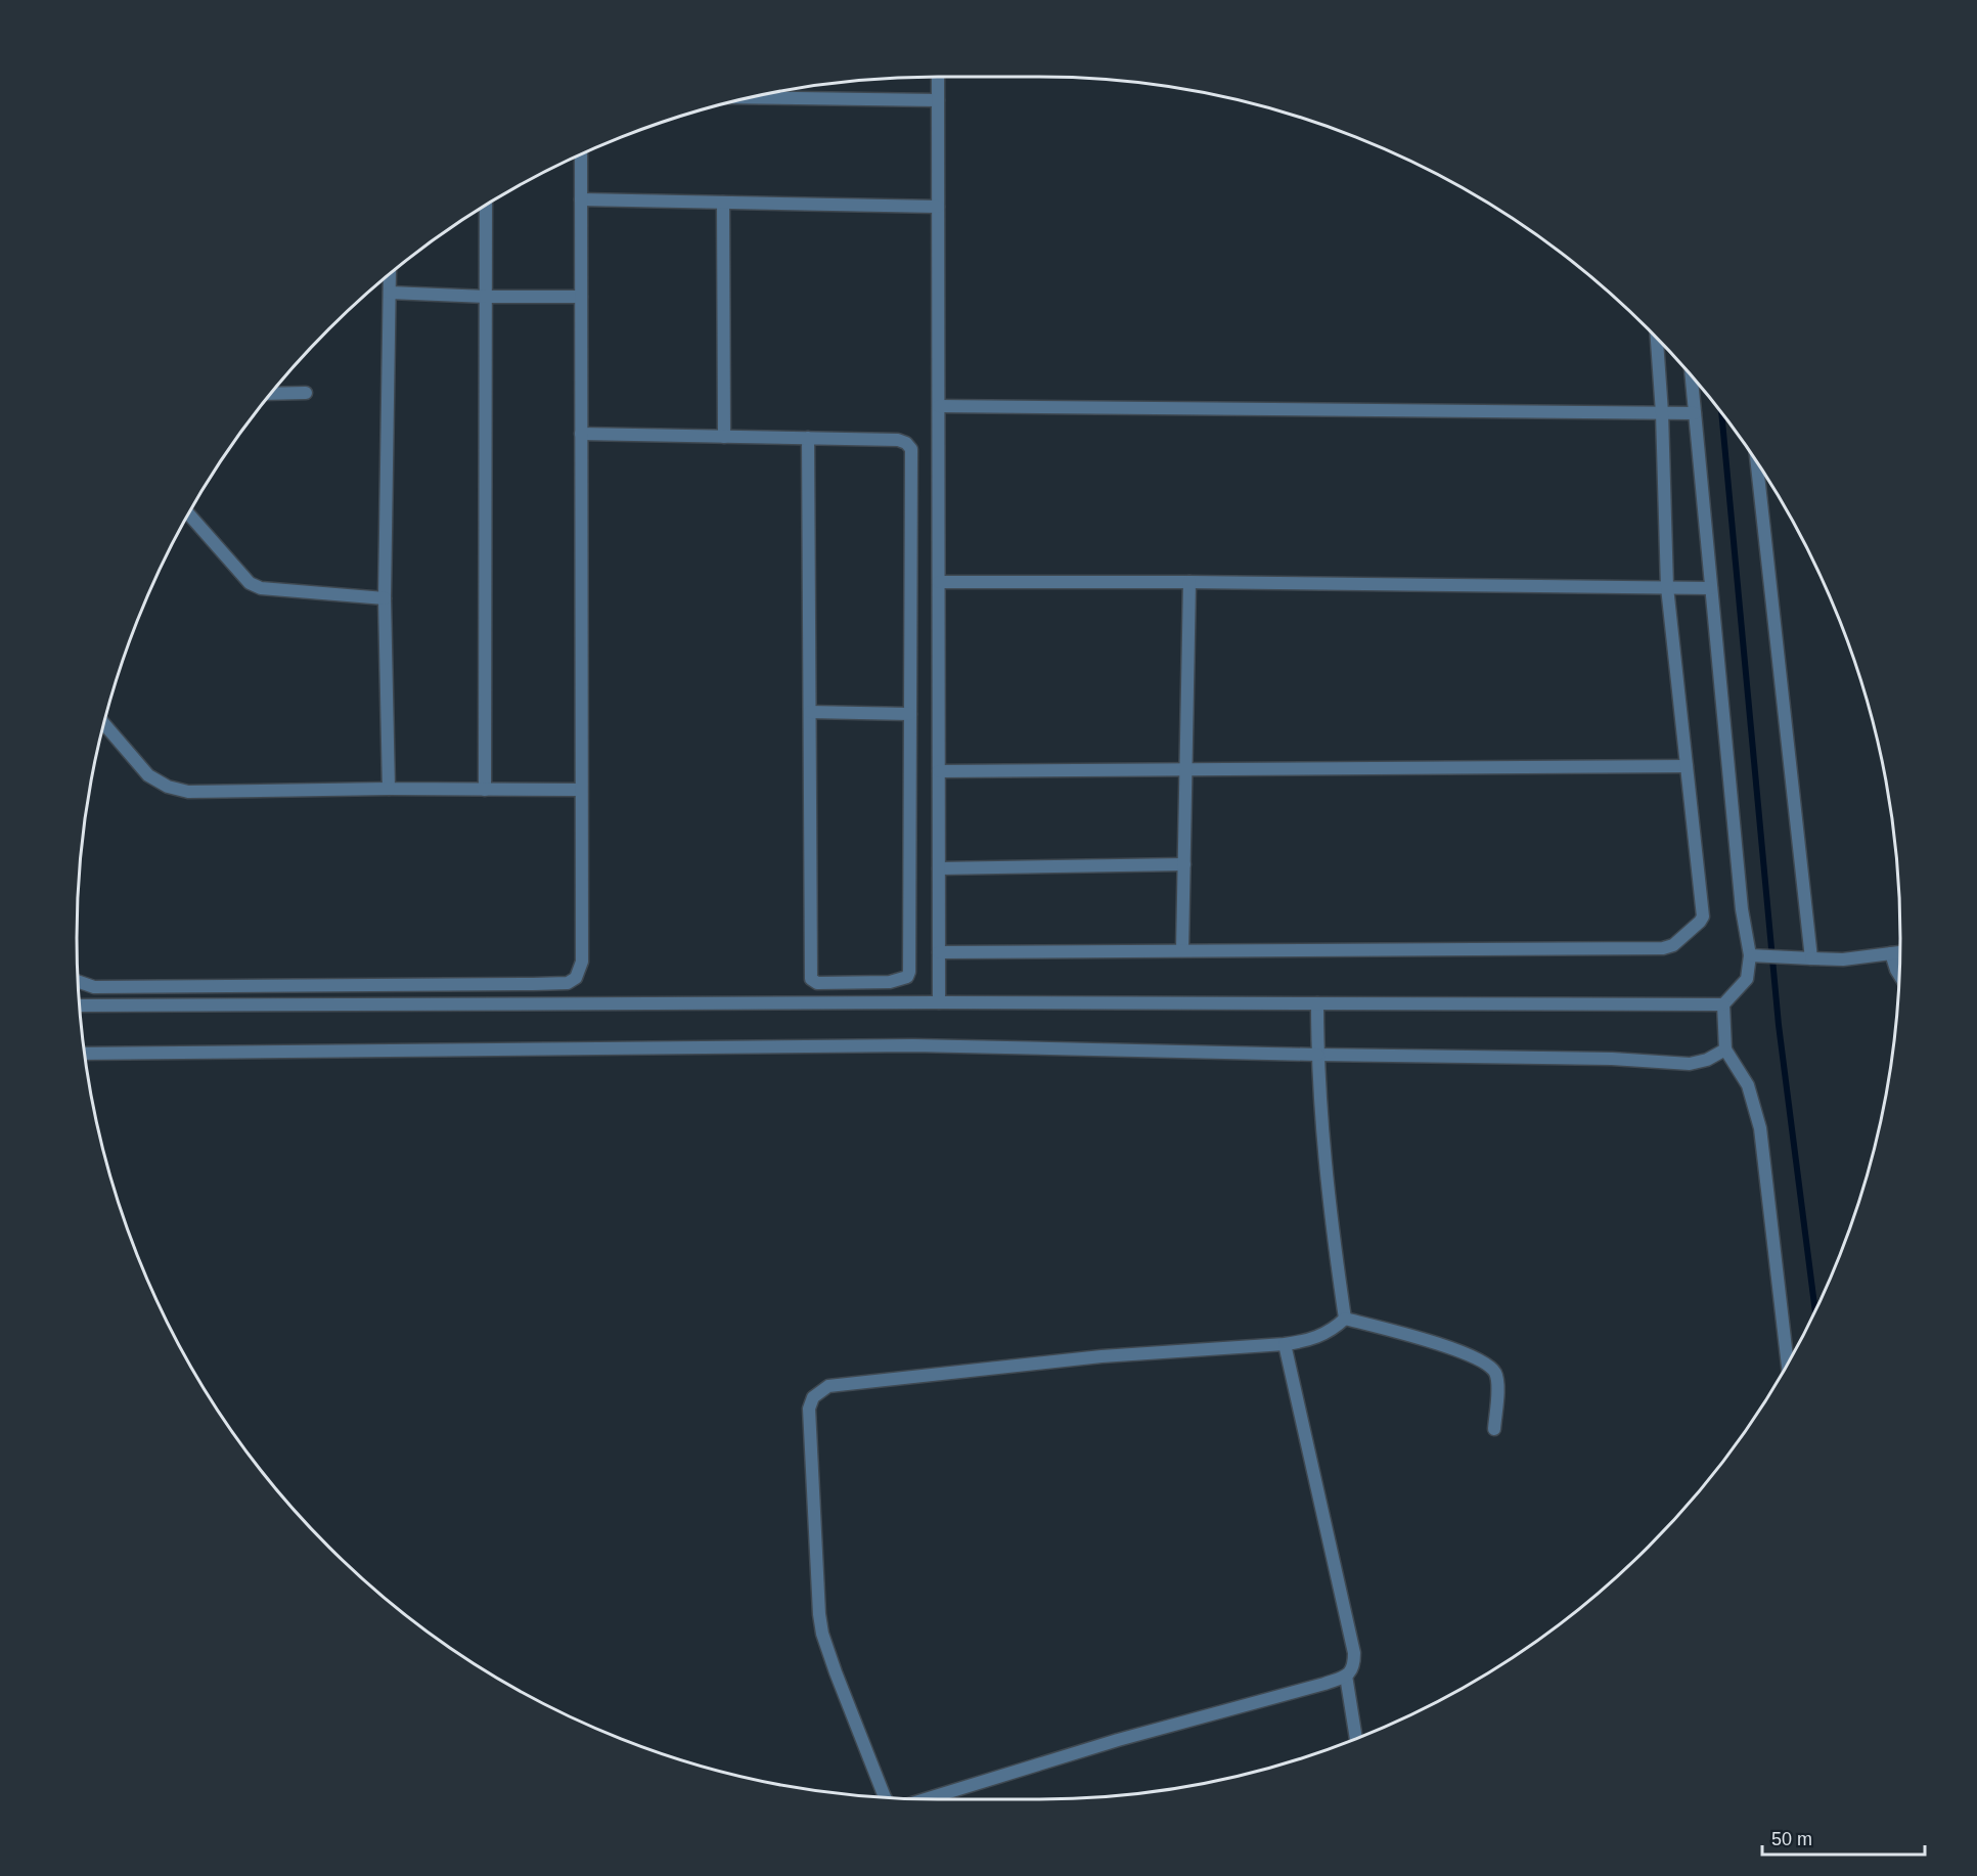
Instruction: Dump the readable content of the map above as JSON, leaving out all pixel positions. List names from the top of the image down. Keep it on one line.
{"scale_bar":"50 m"}
